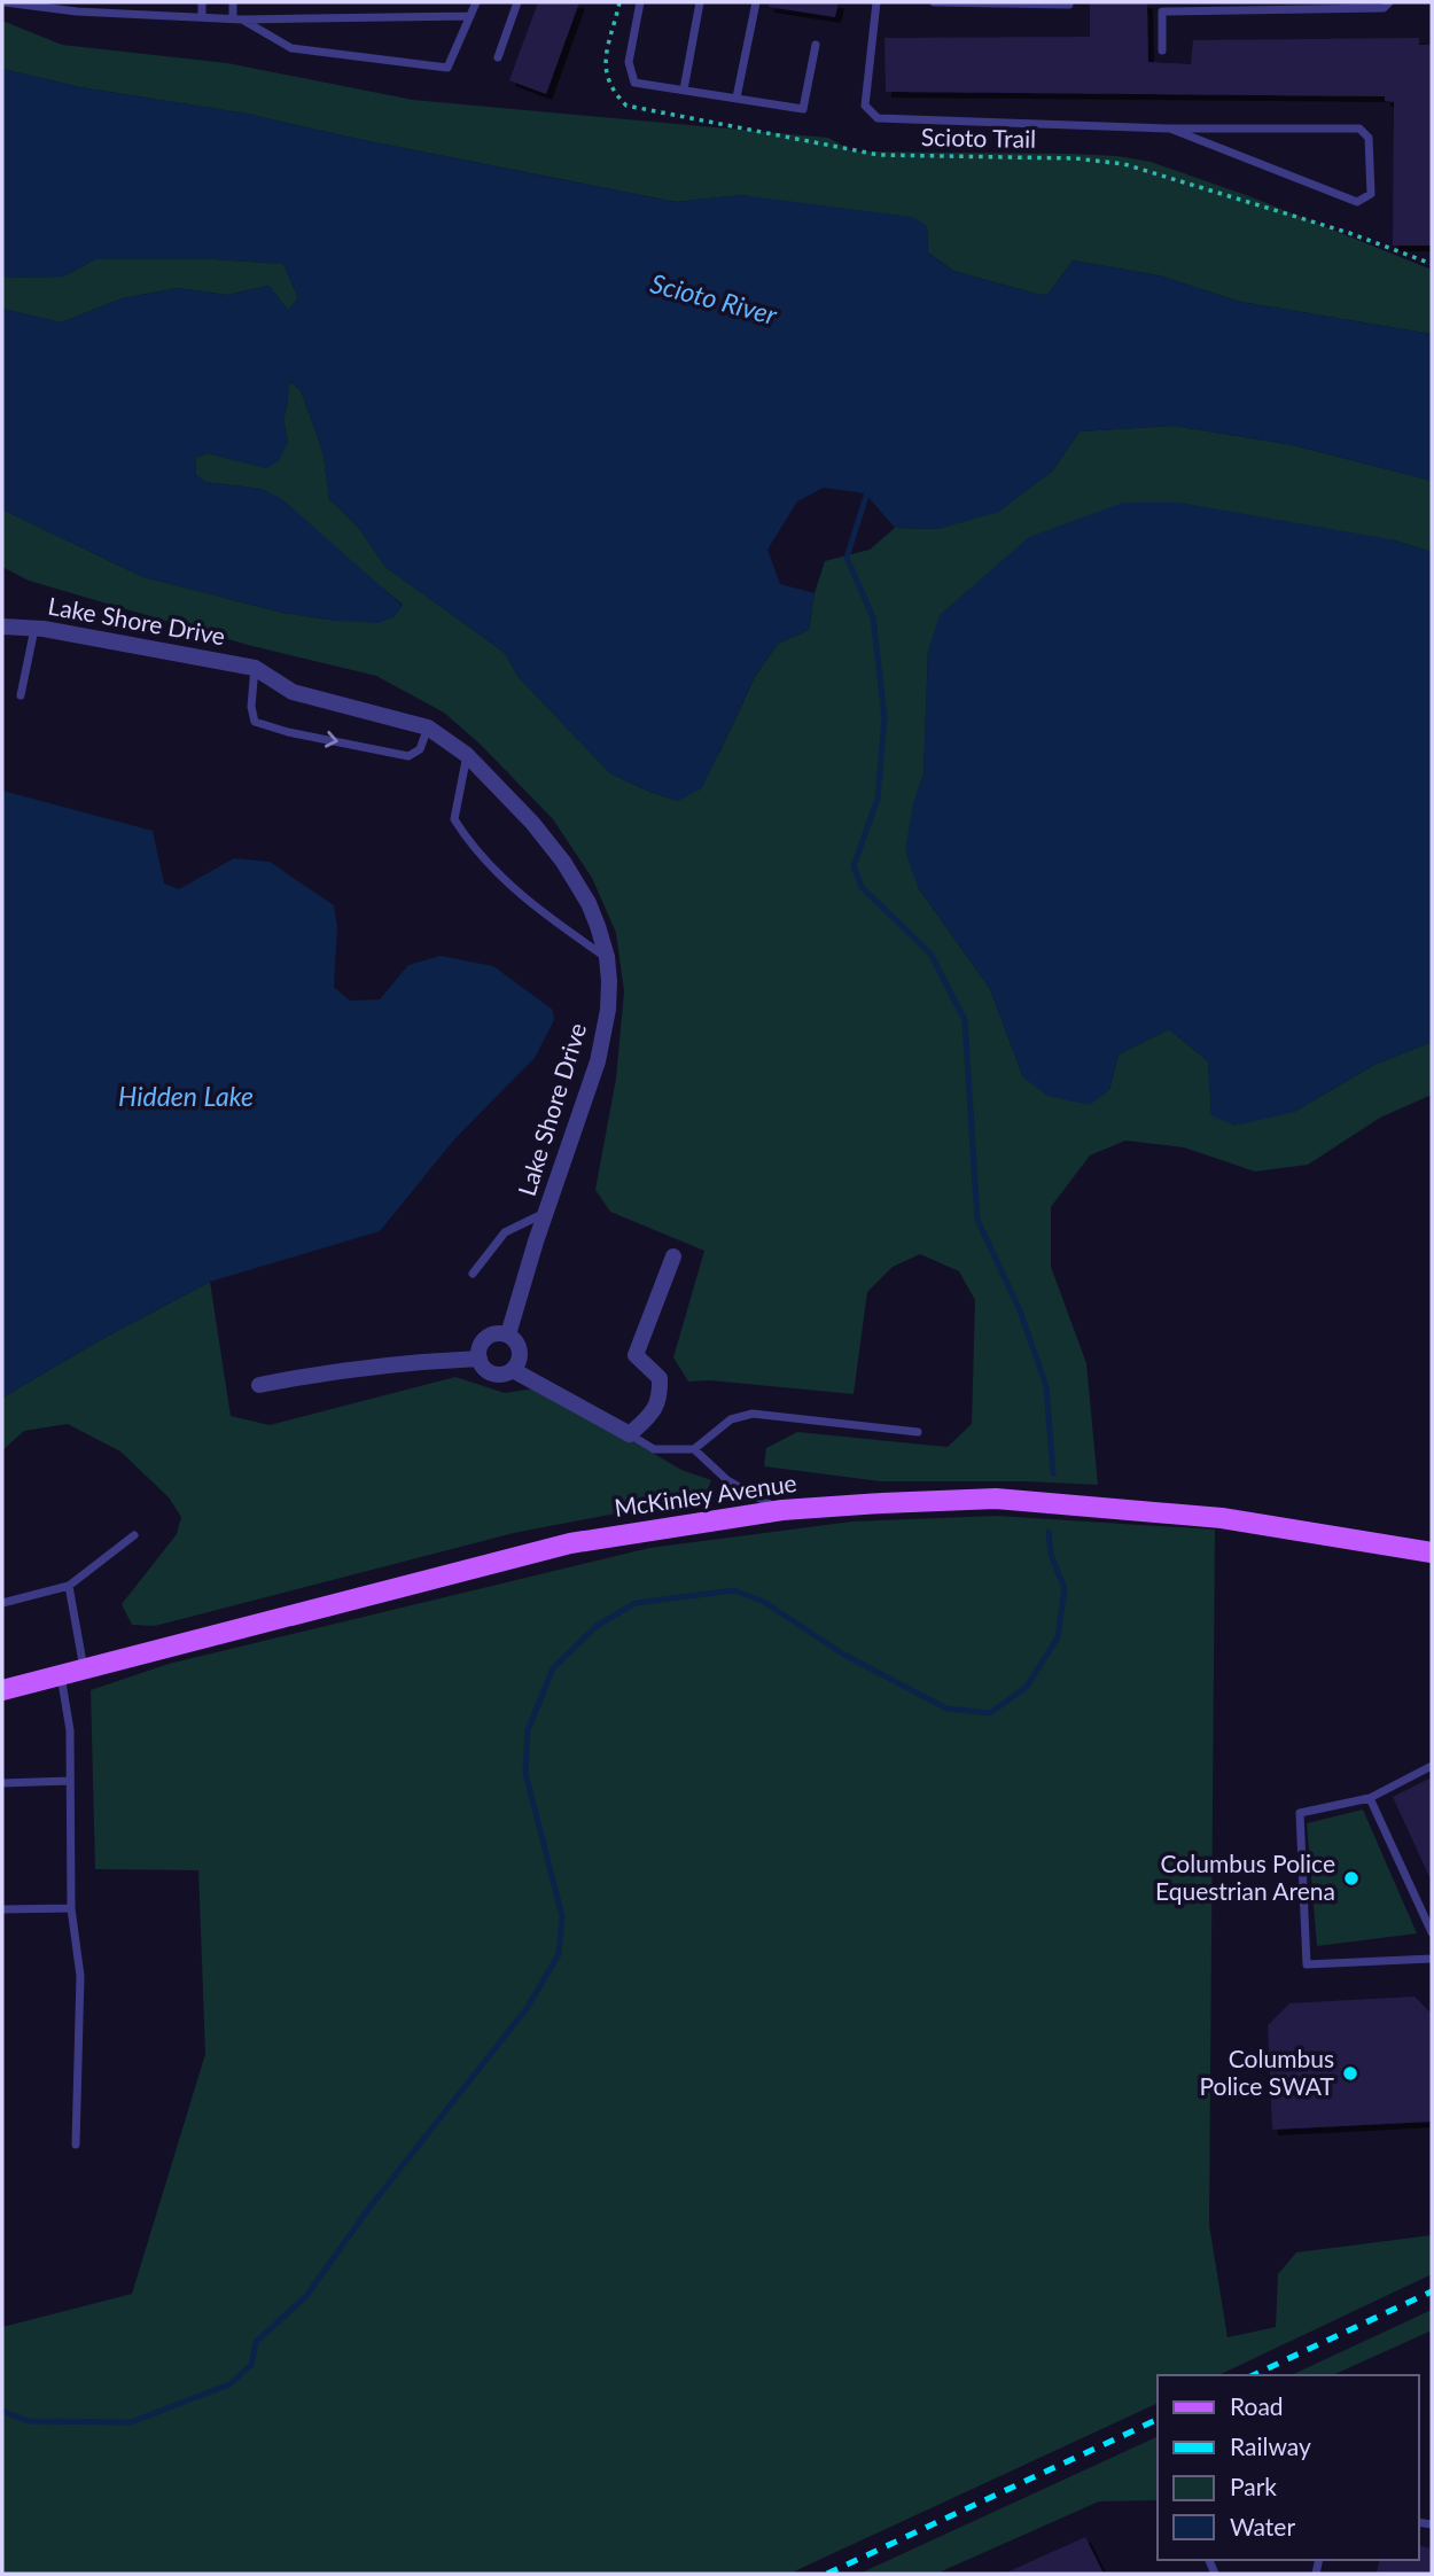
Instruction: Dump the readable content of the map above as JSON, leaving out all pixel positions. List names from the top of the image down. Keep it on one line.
{"streets":{"main road":["McKinley Avenue"],"street":["Lake Shore Drive"],"path":["Scioto Trail"]},"water":["Scioto River","Hidden Lake"],"places":["Columbus Police Equestrian Arena","Columbus Police SWAT"],"legend":["Road","Railway","Park","Water"]}
